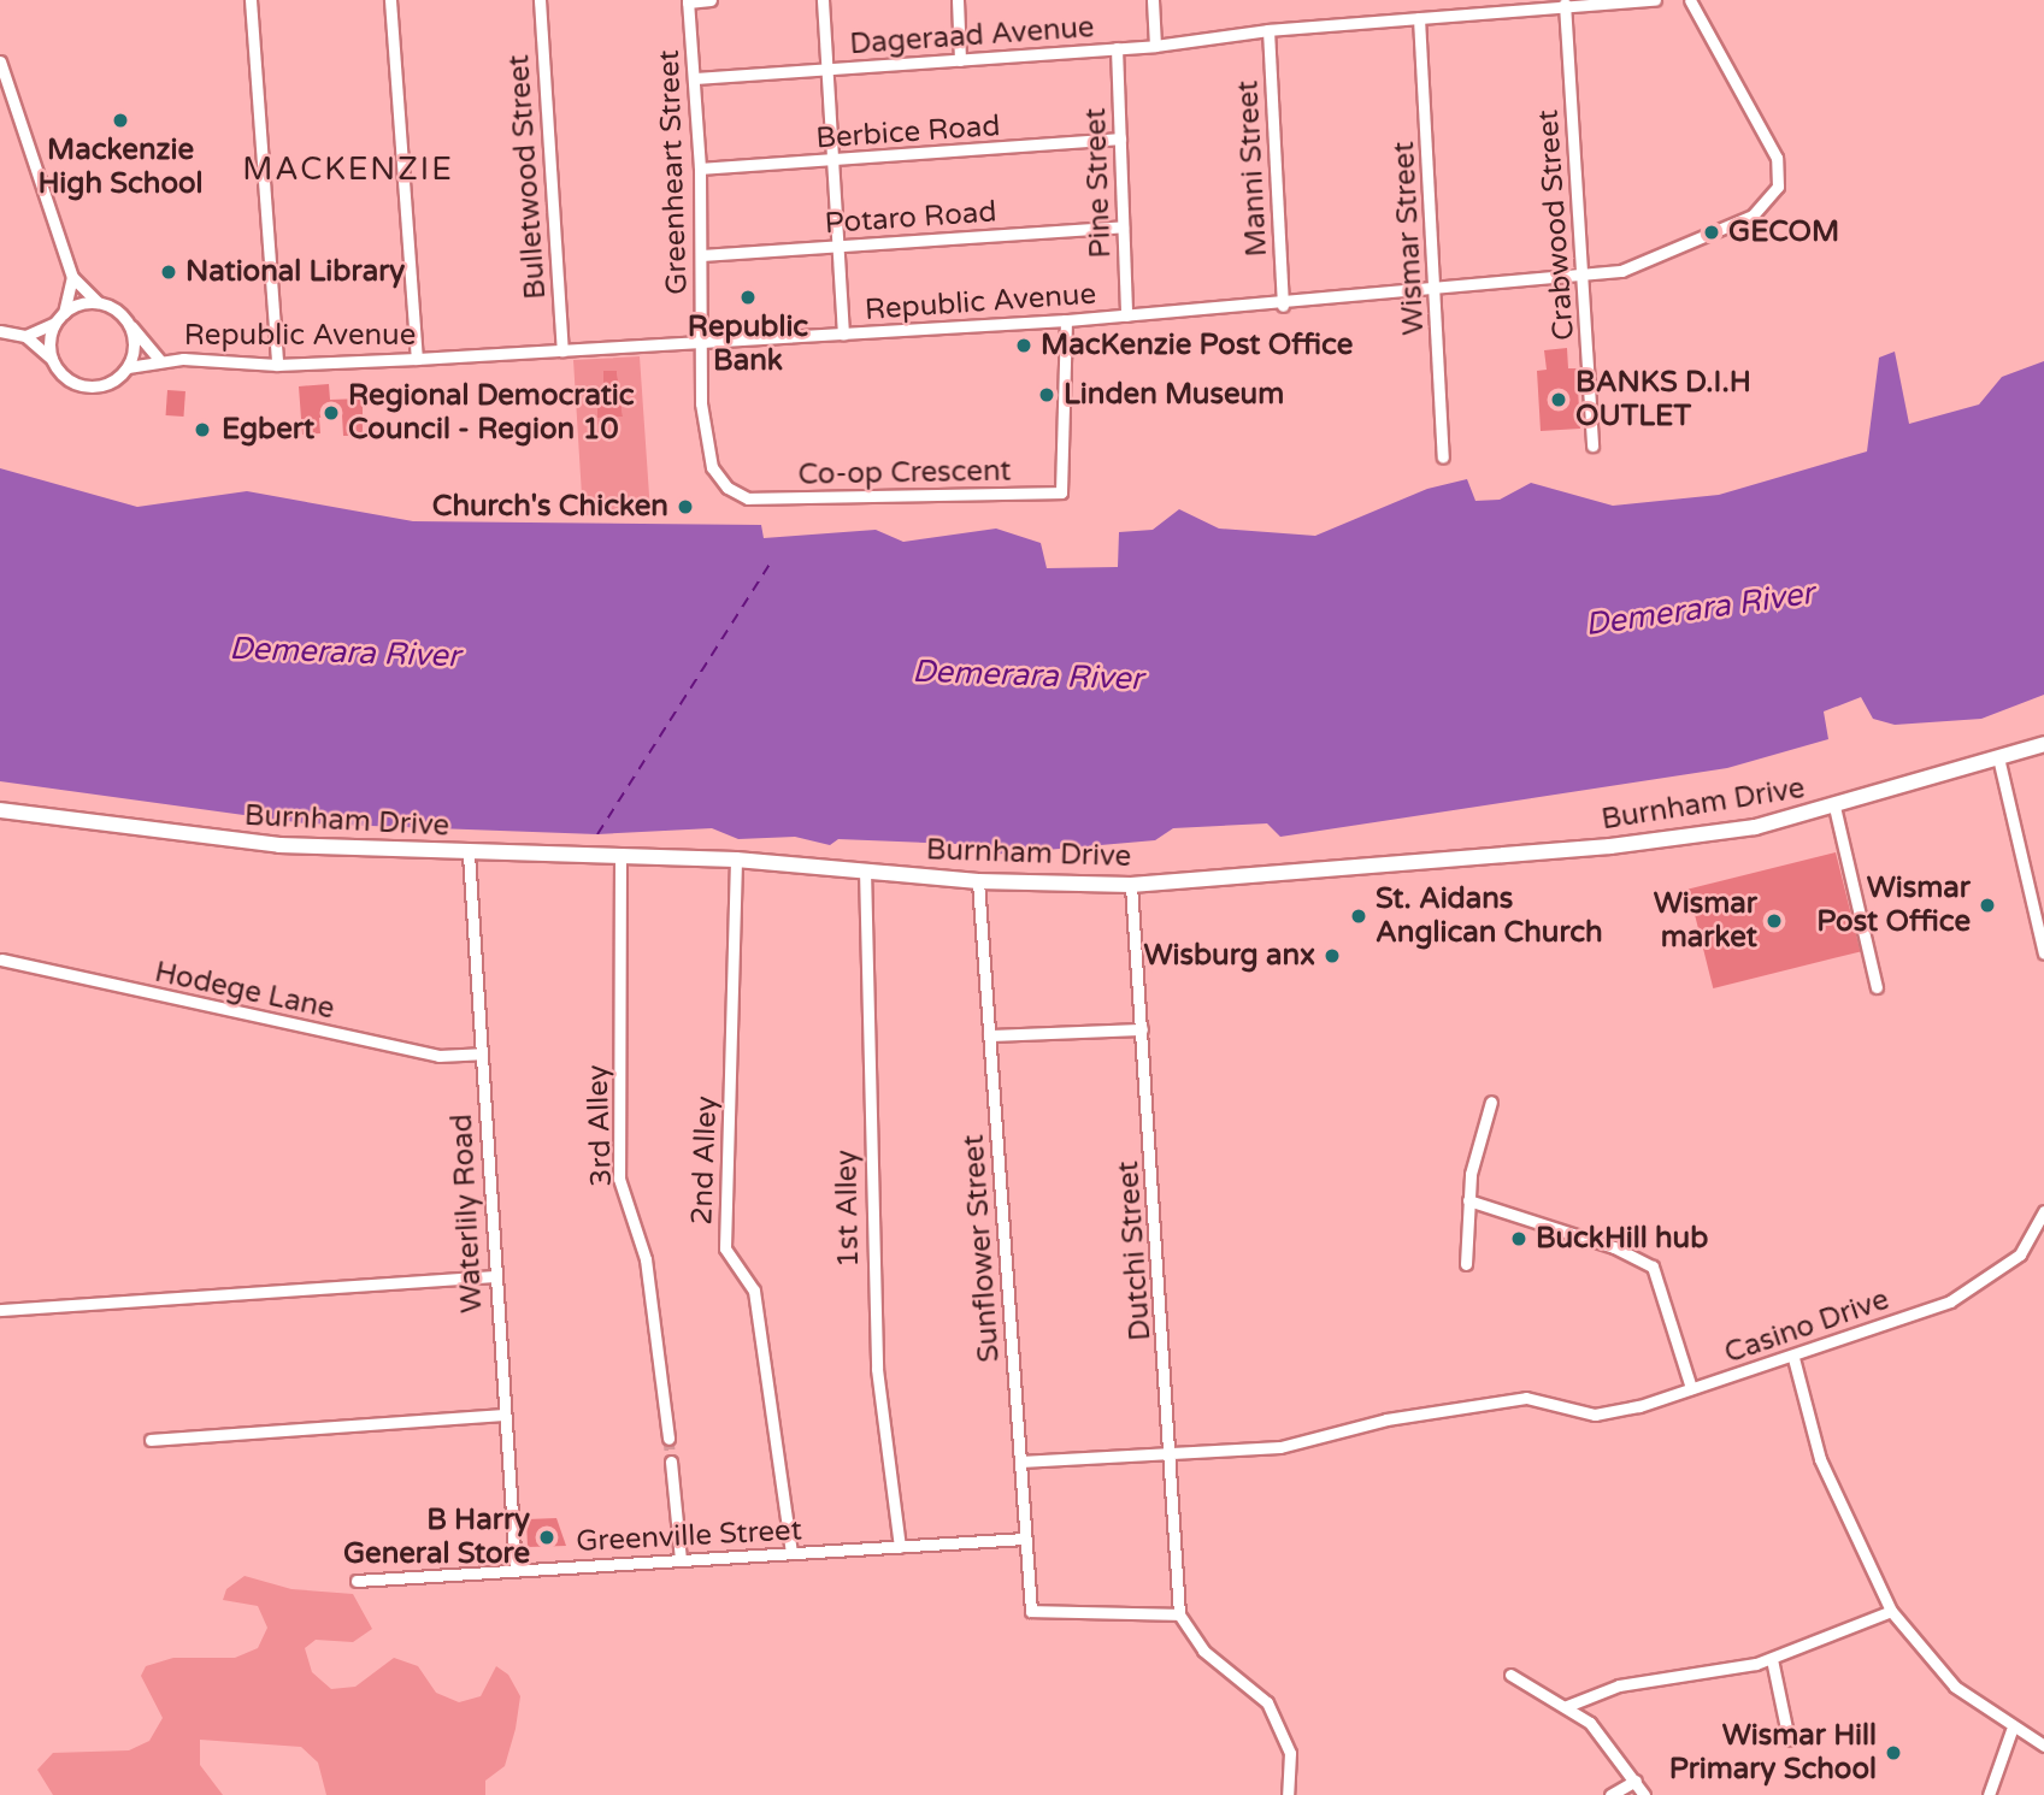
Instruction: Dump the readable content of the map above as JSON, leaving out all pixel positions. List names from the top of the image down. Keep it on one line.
{"streets":{"street":["Dageraad Avenue","Berbice Road","Manni Street","Greenheart Street","Bulletwood Street","Pine Street","Potaro Road","Crabwood Street","Wismar Street","Republic Avenue","Co-op Crescent","Burnham Drive","Hodege Lane","3rd Alley","2nd Alley","1st Alley","Waterlily Road","Sunflower Street","Dutchi Street","Casino Drive","Greenville Street"]},"crossings":[["Dageraad Avenue","Manni Street"],["Dageraad Avenue","Greenheart Street"],["Dageraad Avenue","Pine Street"],["Dageraad Avenue","Crabwood Street"],["Dageraad Avenue","Wismar Street"],["Berbice Road","Greenheart Street"],["Berbice Road","Pine Street"],["Manni Street","Republic Avenue"],["Greenheart Street","Potaro Road"],["Greenheart Street","Republic Avenue"],["Greenheart Street","Co-op Crescent"],["Bulletwood Street","Republic Avenue"],["Pine Street","Potaro Road"],["Pine Street","Republic Avenue"],["Crabwood Street","Republic Avenue"],["Wismar Street","Republic Avenue"],["Republic Avenue","Co-op Crescent"],["Burnham Drive","3rd Alley"],["Burnham Drive","2nd Alley"],["Burnham Drive","1st Alley"],["Burnham Drive","Waterlily Road"],["Burnham Drive","Sunflower Street"],["Burnham Drive","Dutchi Street"],["Hodege Lane","Waterlily Road"],["2nd Alley","Greenville Street"],["1st Alley","Greenville Street"],["Waterlily Road","Greenville Street"],["Sunflower Street","Dutchi Street"],["Sunflower Street","Casino Drive"],["Sunflower Street","Greenville Street"],["Dutchi Street","Casino Drive"]],"districts":["MACKENZIE"],"water":["Demerara River"],"places":["Mackenzie High School","GECOM","National Library","Republic Bank","MacKenzie Post Office","Linden Museum","BANKS D.I.H OUTLET","Regional Democratic Council - Region 10","Egbert","Church's Chicken","Wismar Post Office","St. Aidans Anglican Church","Wismar market","Wisburg anx","BuckHill hub","B Harry General Store","Wismar Hill Primary School"]}
